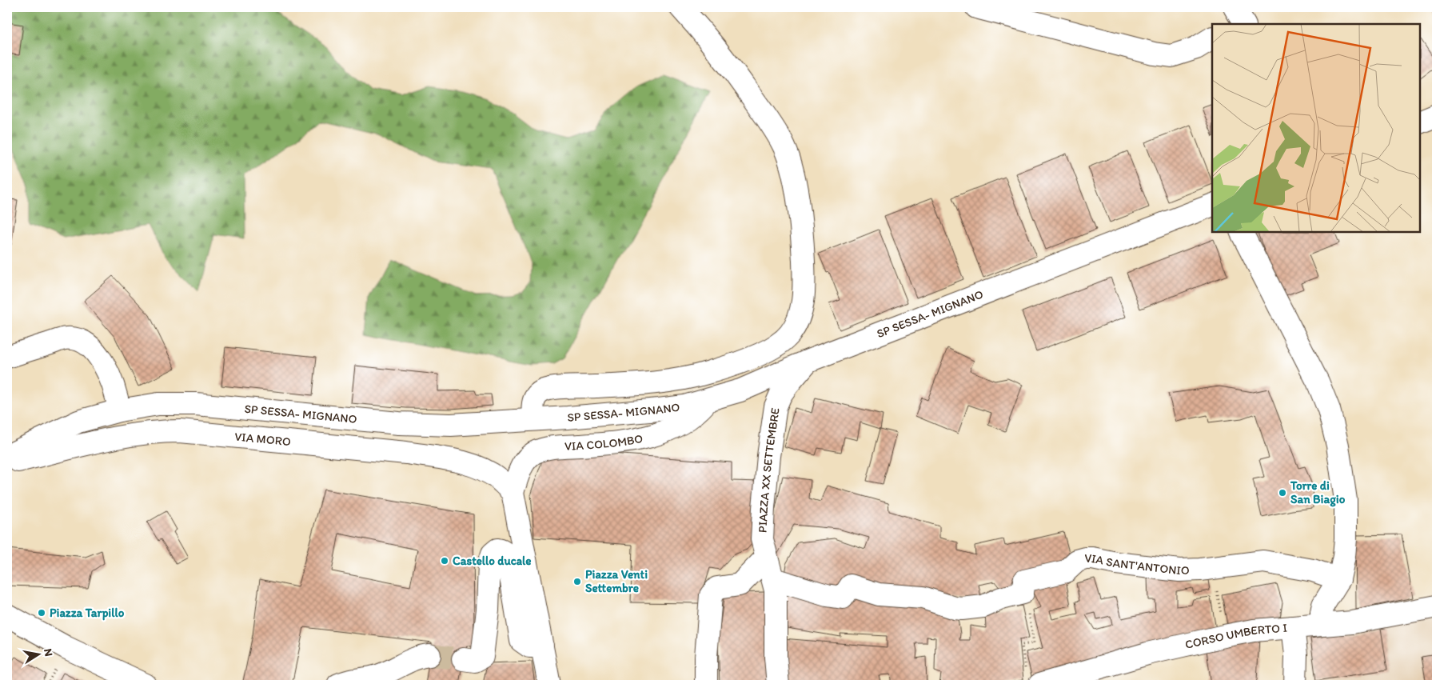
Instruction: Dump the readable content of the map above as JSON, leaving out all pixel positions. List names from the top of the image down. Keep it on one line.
{"streets":{"street":["SP SESSA- MIGNANO","VIA MORO","VIA COLOMBO","PIAZZA XX SETTEMBRE","VIA SANT'ANTONIO","CORSO UMBERTO I"]},"crossings":[["SP SESSA- MIGNANO","VIA COLOMBO"],["SP SESSA- MIGNANO","PIAZZA XX SETTEMBRE"],["VIA MORO","VIA COLOMBO"]],"places":["Torre di San Biagio","Castello ducale","Piazza Venti Settembre","Piazza Tarpillo"],"north":"right"}
